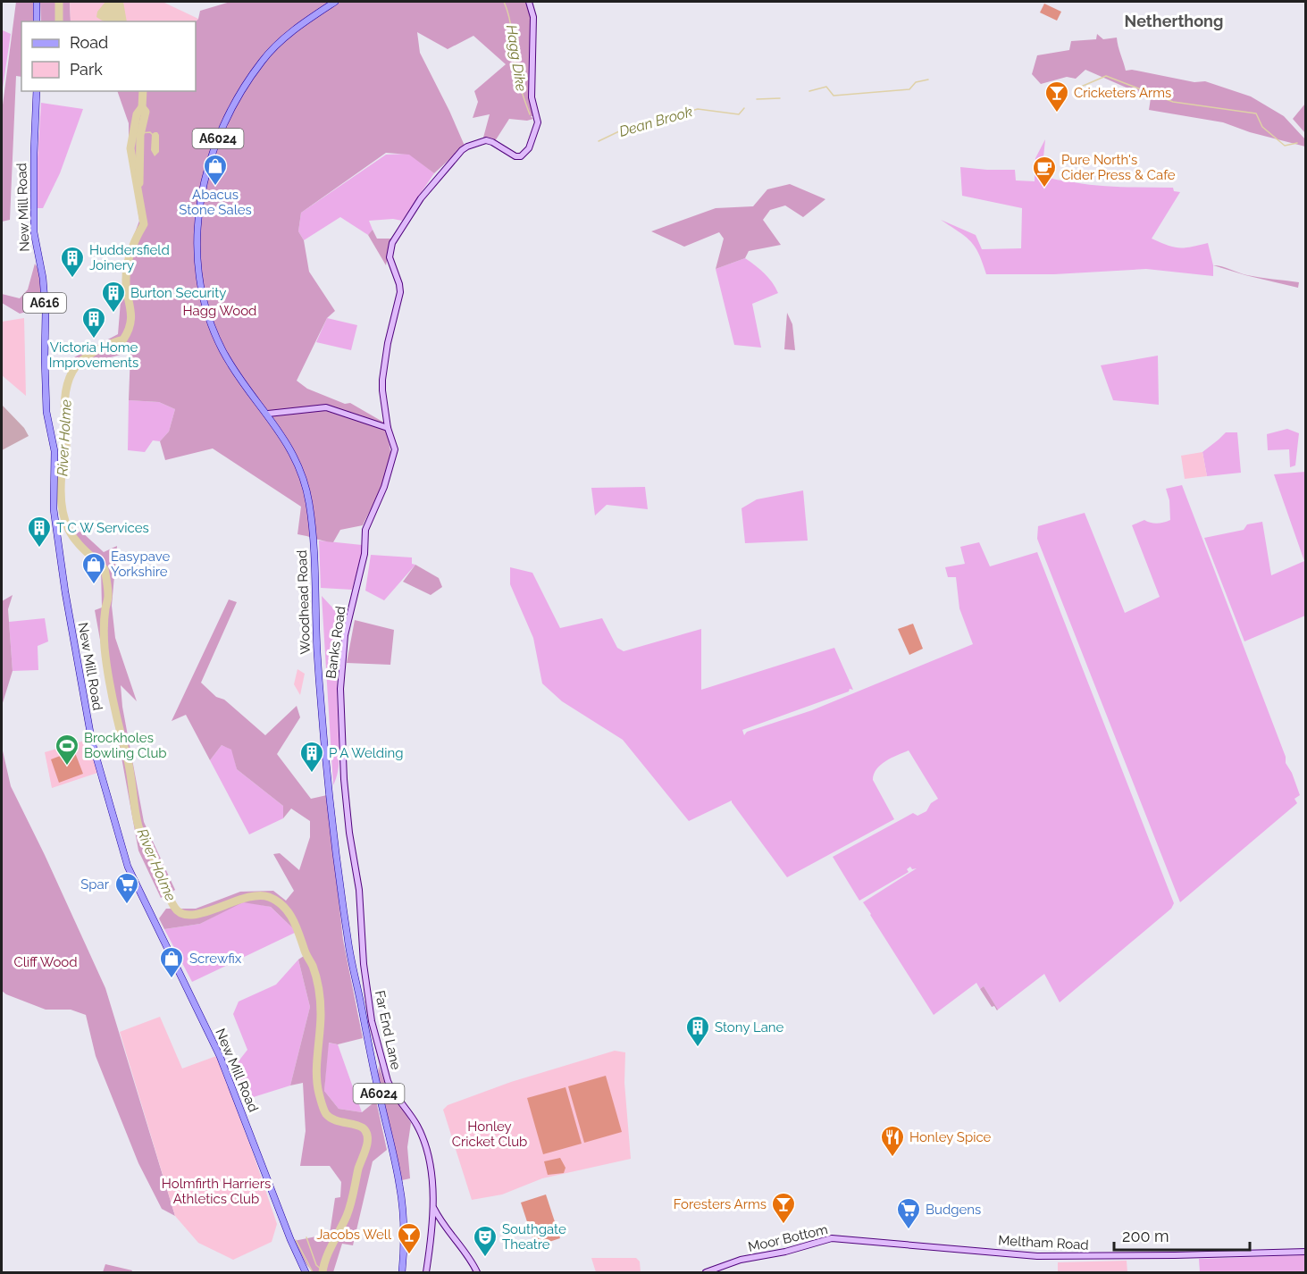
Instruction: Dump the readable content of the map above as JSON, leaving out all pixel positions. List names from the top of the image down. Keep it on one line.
{"streets":{"main road":["A6024","New Mill Road","A616","Woodhead Road"],"street":["Banks Road","Far End Lane","Moor Bottom","Meltham Road"]},"crossings":[["Banks Road","Far End Lane"],["Moor Bottom","Meltham Road"]],"districts":["Netherthong"],"water":["Hagg Dike","Dean Brook","River Holme"],"parks":["Hagg Wood","Cliff Wood","Honley Cricket Club","Holmfirth Harriers Athletics Club"],"places":{"bar":["Cricketers Arms","Foresters Arms","Jacobs Well"],"shop":["Abacus Stone Sales","Easypave Yorkshire","Screwfix"],"cafe":["Pure North's Cider Press & Cafe"],"building":["Huddersfield Joinery","Burton Security","Victoria Home Improvements","T C W Services","P A Welding","Stony Lane"],"sports":["Brockholes Bowling Club"],"supermarket":["Spar","Budgens"],"restaurant":["Honley Spice"],"theatre":["Southgate Theatre"]},"legend":["Road","Park"],"scale_bar":"200 m"}
